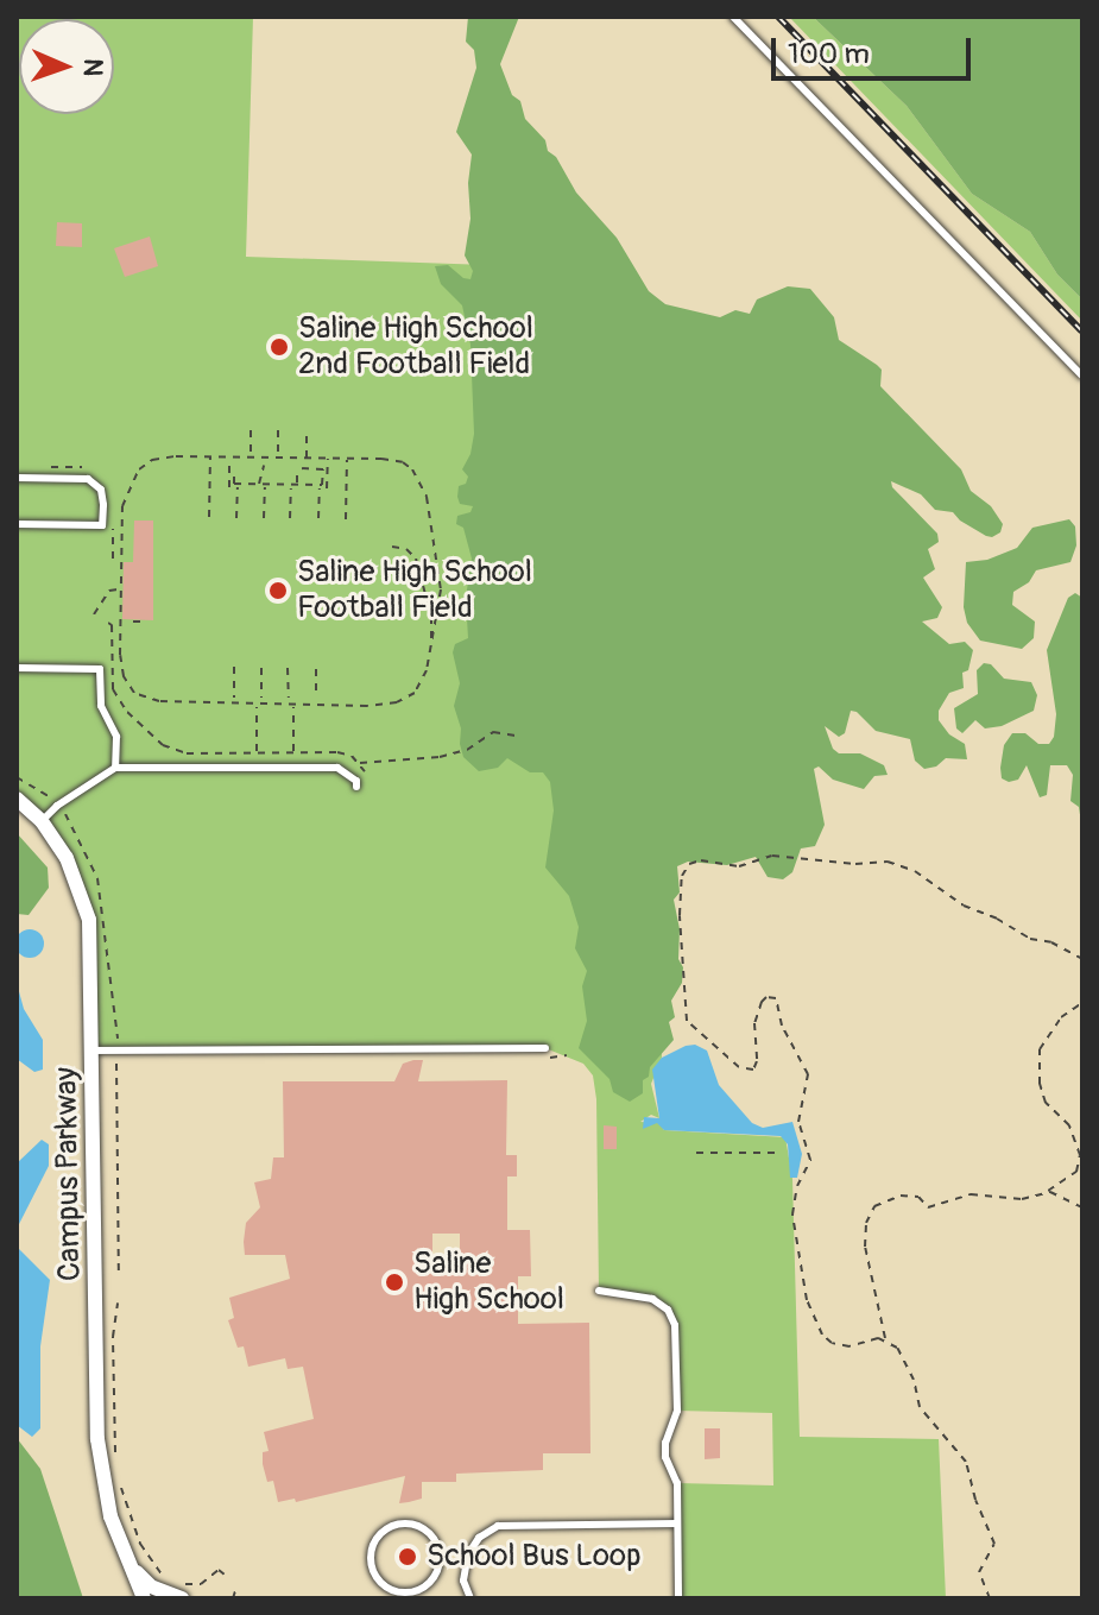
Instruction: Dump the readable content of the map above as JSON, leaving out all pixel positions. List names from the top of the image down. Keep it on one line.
{"streets":{"street":["Campus Parkway"]},"places":["Saline High School 2nd Football Field","Saline High School Football Field","Saline High School","School Bus Loop"],"scale_bar":"100 m","north":"right"}
